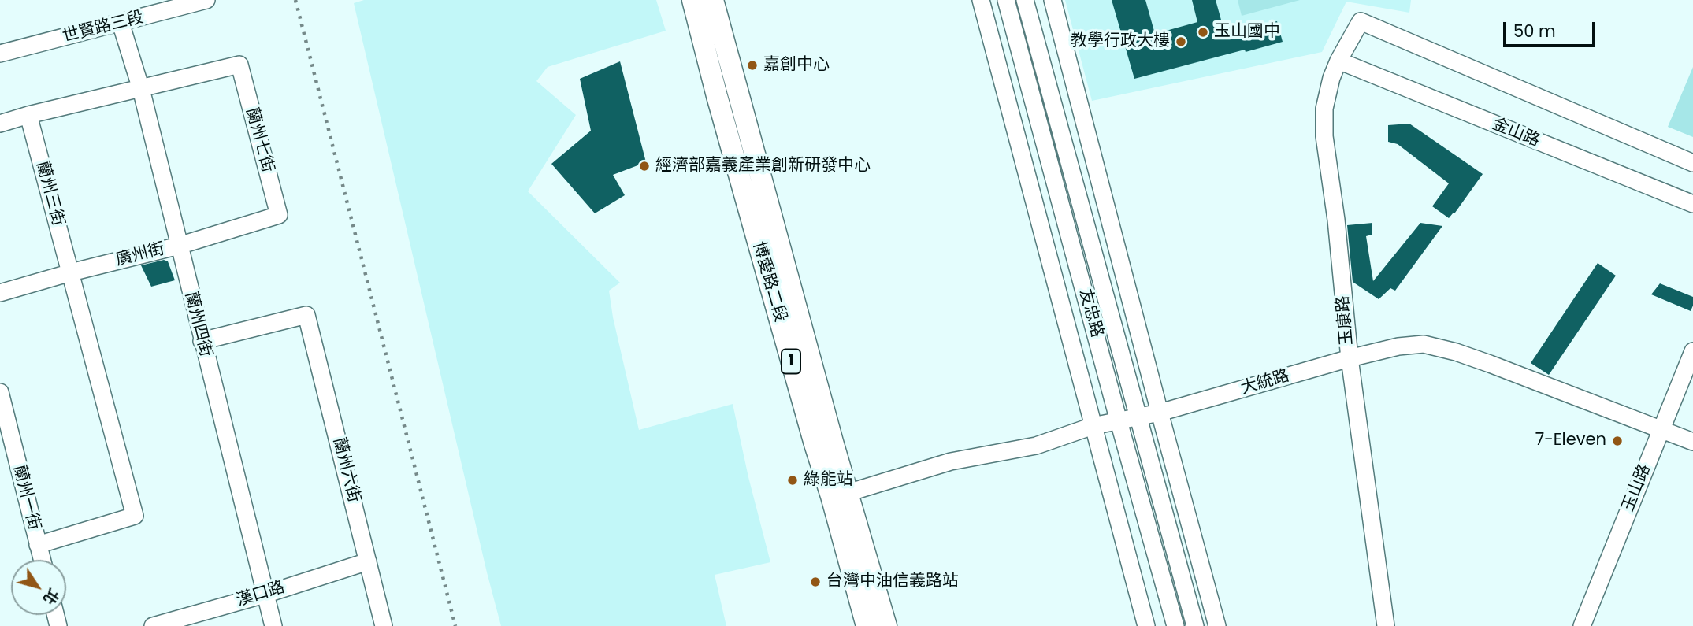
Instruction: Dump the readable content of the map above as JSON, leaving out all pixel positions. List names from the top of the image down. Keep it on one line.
{"streets":{"main road":["博愛路二段","1"],"street":["世賢路三段","金山路","蘭州七街","蘭州三街","廣州街","友忠路","玉康路","蘭州四街","大統路","蘭州六街","玉山路","蘭州一街","漢口路"]},"crossings":[["世賢路三段","蘭州四街"],["金山路","玉康路"],["蘭州七街","廣州街"],["蘭州七街","蘭州四街"],["蘭州三街","廣州街"],["蘭州三街","蘭州一街"],["廣州街","蘭州四街"],["博愛路二段","大統路"],["友忠路","大統路"],["玉康路","大統路"],["蘭州四街","蘭州六街"],["蘭州四街","漢口路"],["大統路","玉山路"],["蘭州六街","漢口路"]],"places":["玉山國中","教學行政大樓","嘉創中心","經濟部嘉義產業創新研發中心","7-Eleven","綠能站","台灣中油信義路站"],"scale_bar":"50 m","north":"bottom right"}
